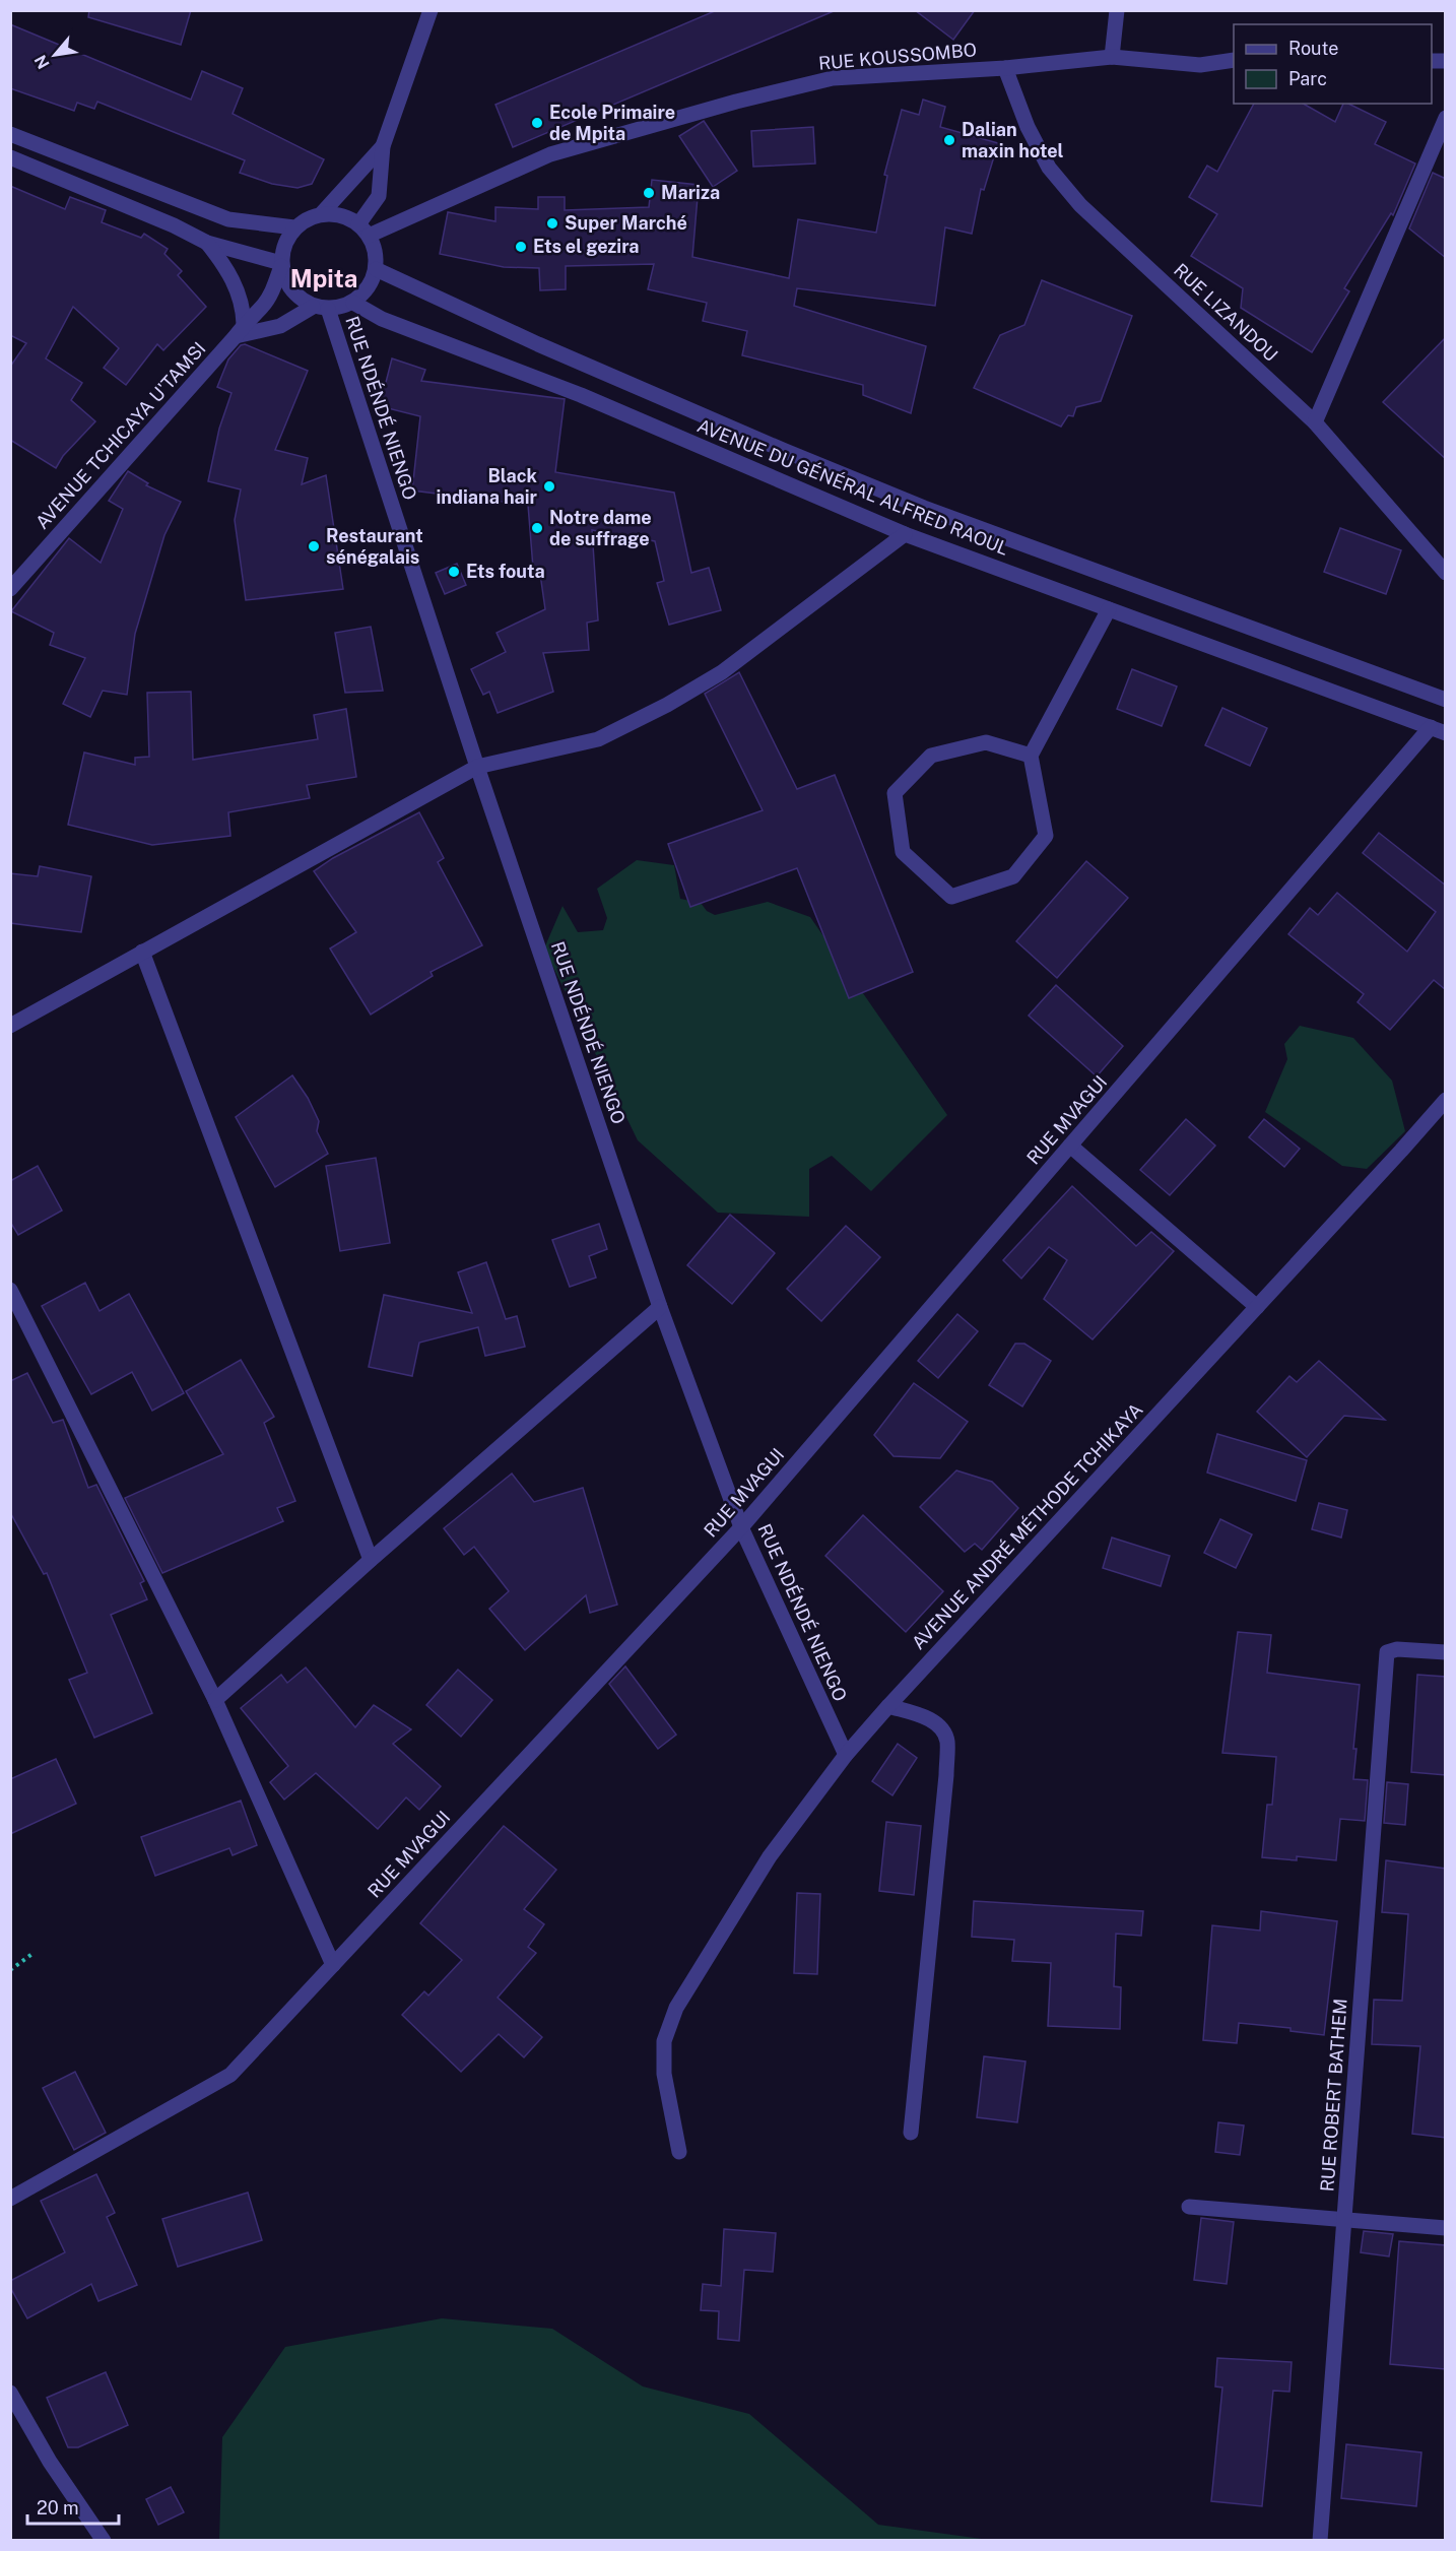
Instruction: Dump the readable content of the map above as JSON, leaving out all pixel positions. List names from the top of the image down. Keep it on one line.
{"streets":{"street":["RUE KOUSSOMBO","RUE LIZANDOU","RUE NDÉNDÉ NIENGO","AVENUE TCHICAYA U'TAMSI","AVENUE DU GÉNÉRAL ALFRED RAOUL","RUE MVAGUI","AVENUE ANDRÉ MÉTHODE TCHIKAYA","RUE ROBERT BATHEM"]},"crossings":[["RUE KOUSSOMBO","RUE LIZANDOU"],["RUE KOUSSOMBO","RUE NDÉNDÉ NIENGO"],["RUE KOUSSOMBO","AVENUE TCHICAYA U'TAMSI"],["RUE KOUSSOMBO","AVENUE DU GÉNÉRAL ALFRED RAOUL"],["RUE NDÉNDÉ NIENGO","AVENUE TCHICAYA U'TAMSI"],["RUE NDÉNDÉ NIENGO","AVENUE DU GÉNÉRAL ALFRED RAOUL"],["RUE NDÉNDÉ NIENGO","RUE MVAGUI"],["RUE NDÉNDÉ NIENGO","AVENUE ANDRÉ MÉTHODE TCHIKAYA"],["AVENUE TCHICAYA U'TAMSI","AVENUE DU GÉNÉRAL ALFRED RAOUL"],["AVENUE DU GÉNÉRAL ALFRED RAOUL","RUE MVAGUI"]],"districts":["Mpita"],"places":["Ecole Primaire de Mpita","Dalian maxin hotel","Mariza","Super Marché","Ets el gezira","Black indiana hair","Notre dame de suffrage","Restaurant sénégalais","Ets fouta"],"legend":["Route","Parc"],"scale_bar":"20 m","north":"bottom left"}
